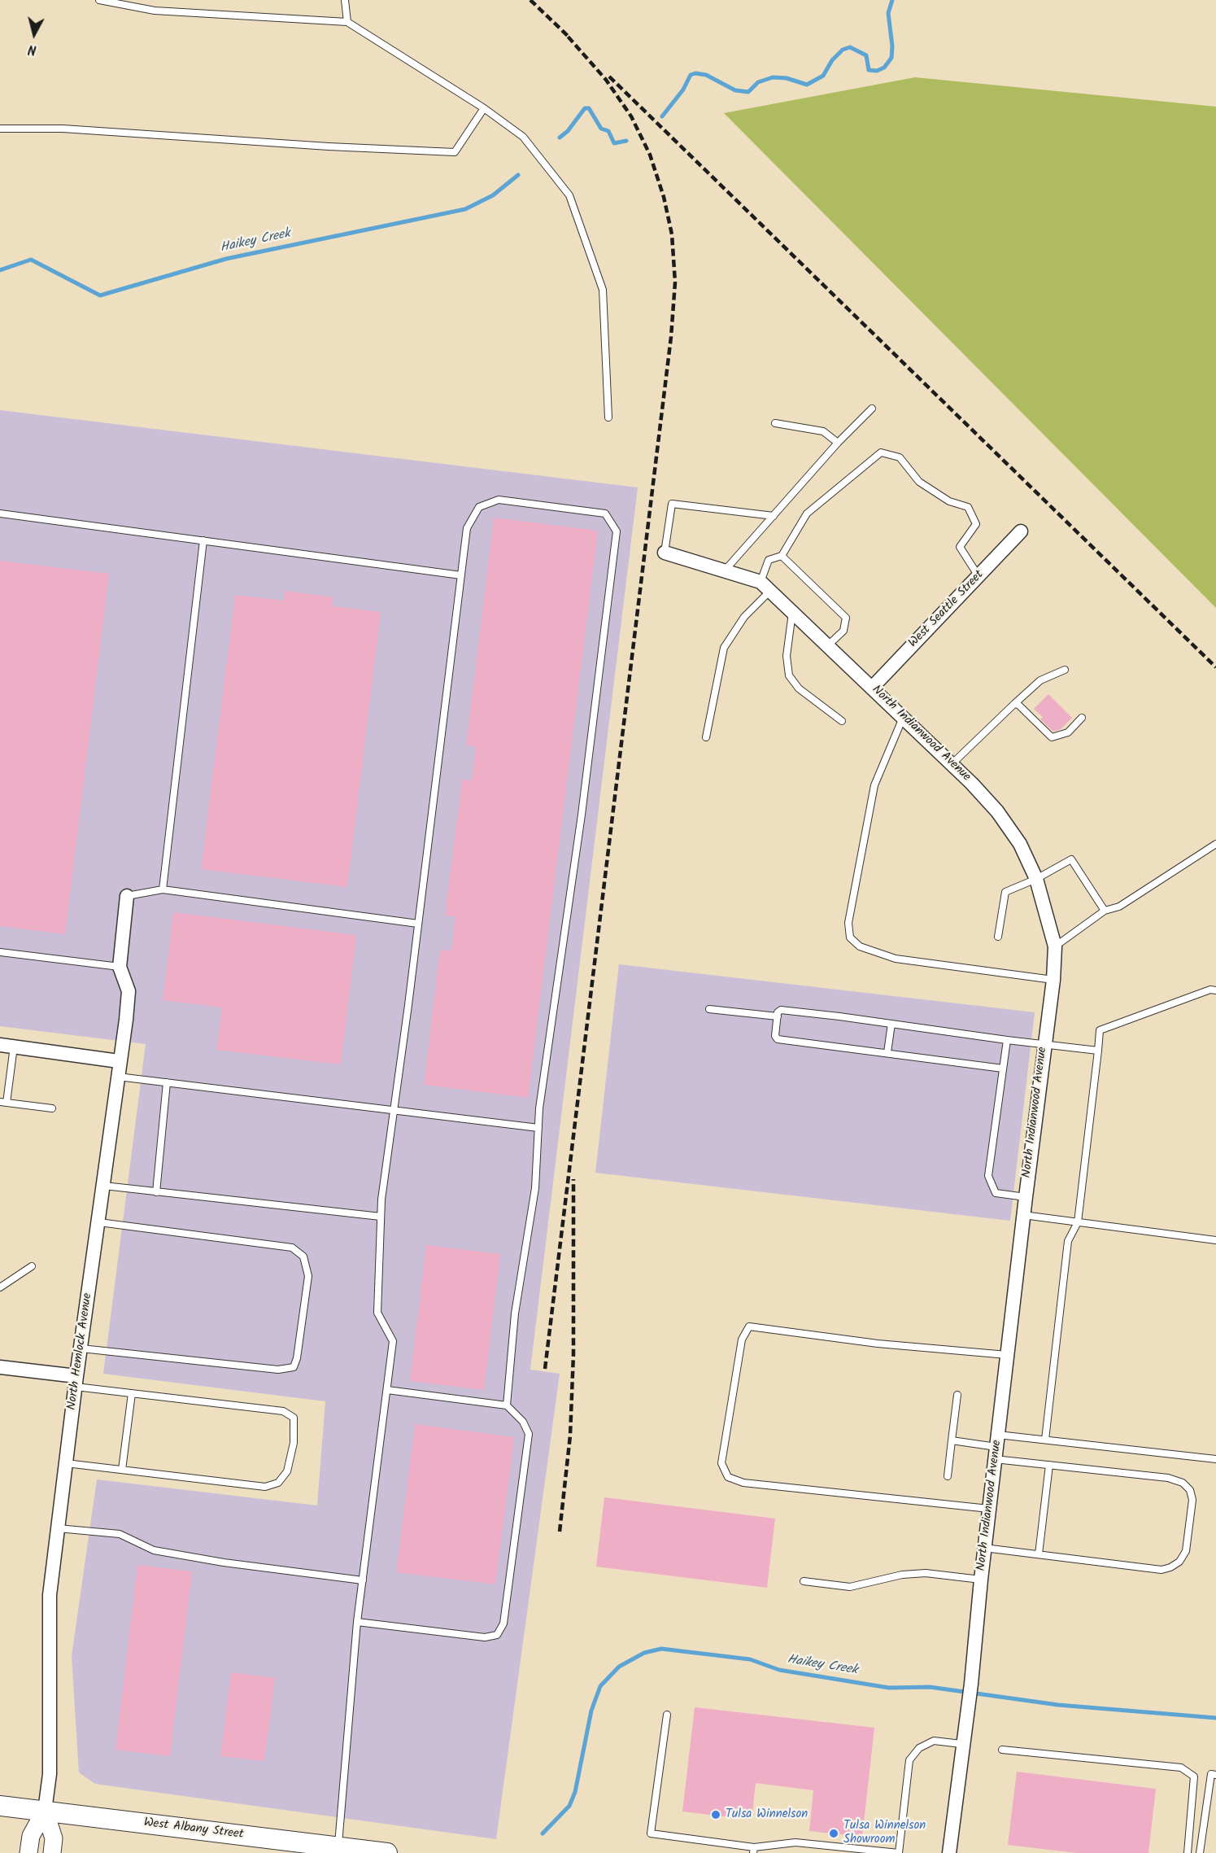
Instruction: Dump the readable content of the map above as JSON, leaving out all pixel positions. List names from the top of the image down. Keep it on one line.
{"streets":{"main road":["West Albany Street"],"street":["West Seattle Street","North Indianwood Avenue","North Hemlock Avenue"]},"crossings":[["West Seattle Street","North Indianwood Avenue"],["North Hemlock Avenue","West Albany Street"]],"water":["Haikey Creek"],"places":["Tulsa Winnelson","Tulsa Winnelson Showroom"],"north":"bottom"}
